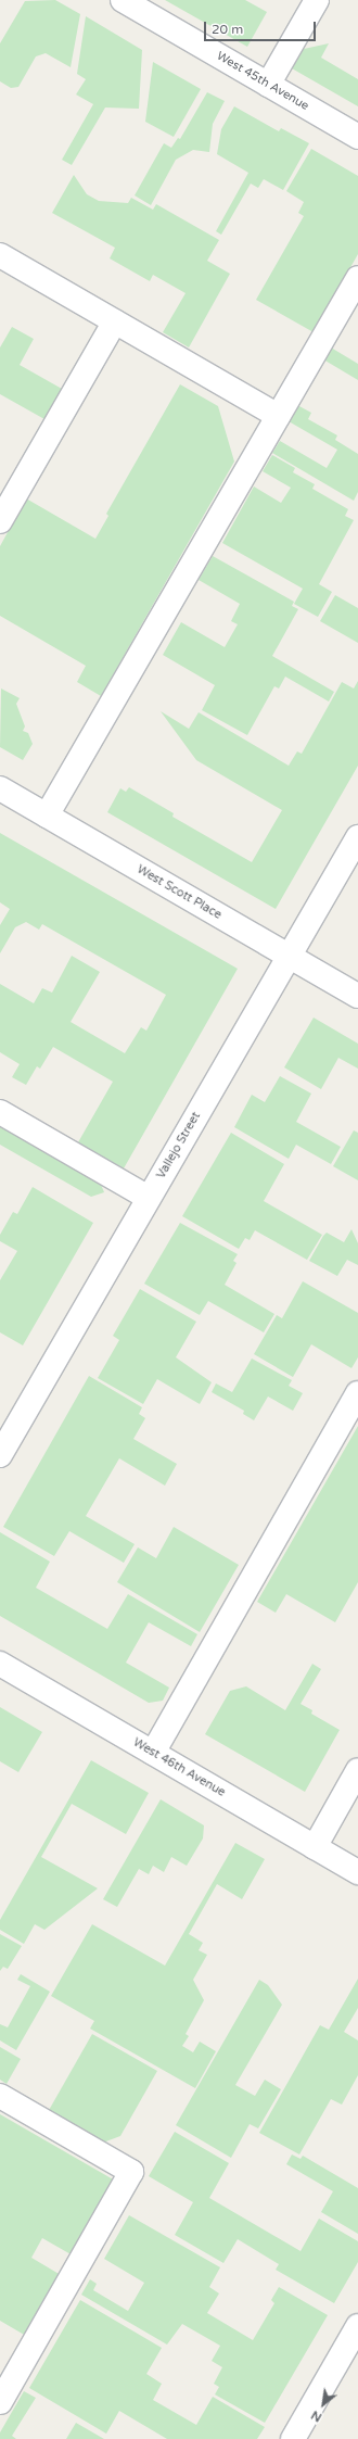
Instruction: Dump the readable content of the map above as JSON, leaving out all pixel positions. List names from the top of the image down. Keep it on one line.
{"streets":{"street":["West 45th Avenue","West Scott Place","Vallejo Street","West 46th Avenue"]},"crossings":[["West Scott Place","Vallejo Street"]],"scale_bar":"20 m","north":"bottom left"}
